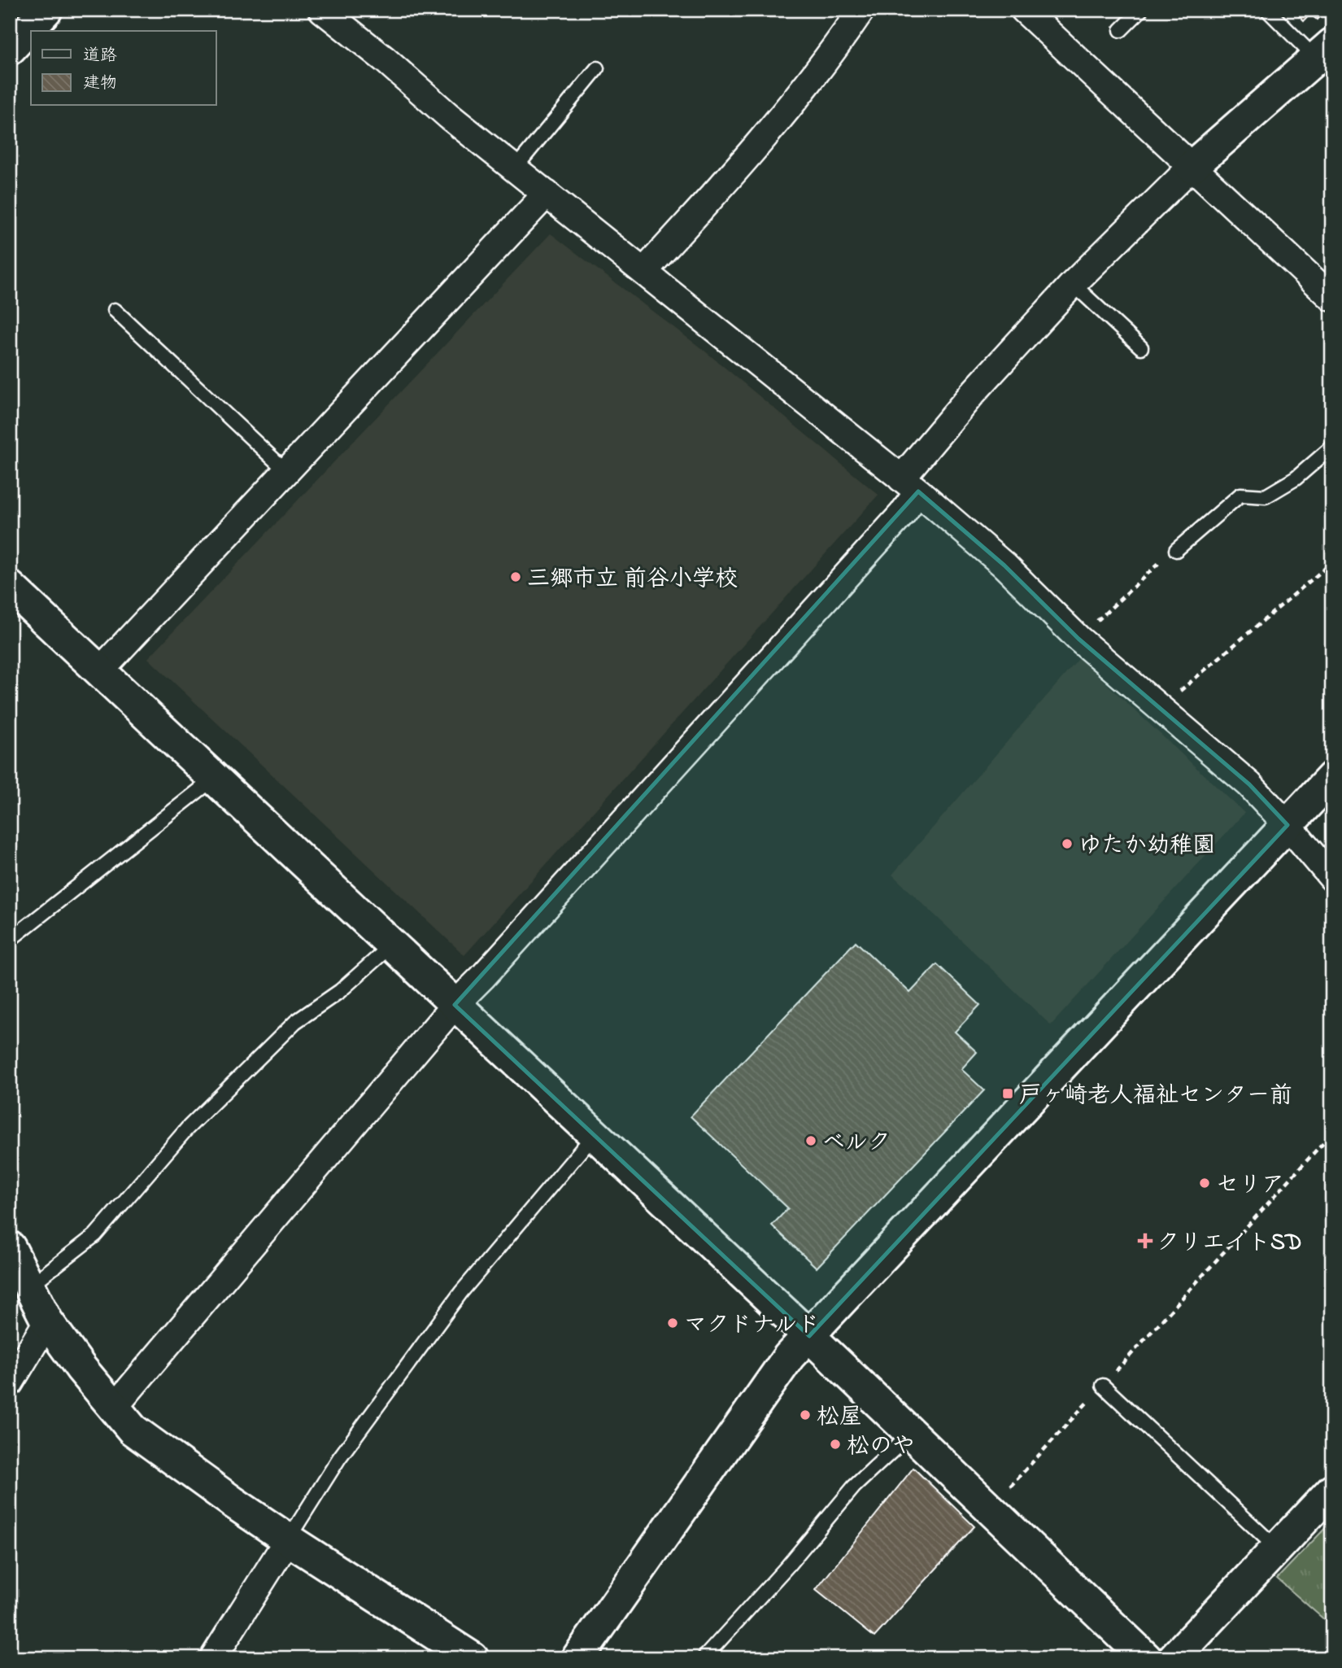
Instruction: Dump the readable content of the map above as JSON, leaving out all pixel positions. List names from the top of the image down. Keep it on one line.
{"places":{"other":["三郷市立 前谷小学校","ゆたか幼稚園","ベルク","セリア","マクドナルド","松屋","松のや"],"transit":["戸ヶ崎老人福祉センター前"],"health":["クリエイトSD"]},"legend":["道路","建物"]}
